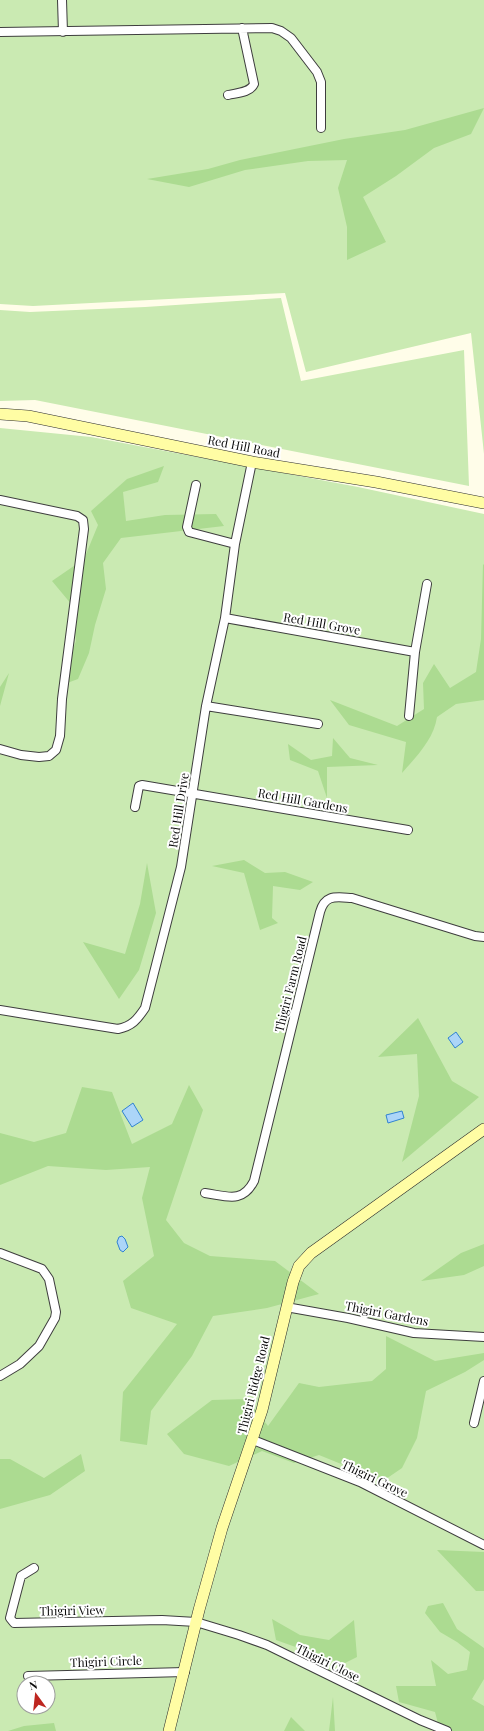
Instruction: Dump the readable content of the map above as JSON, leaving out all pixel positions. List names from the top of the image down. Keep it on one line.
{"streets":{"street":["Red Hill Road","Red Hill Grove","Red Hill Gardens","Red Hill Drive","Thigiri Farm Road","Thigiri Gardens","Thigiri Ridge Road","Thigiri Grove","Thigiri View","Thigiri Circle","Thigiri Close"]},"crossings":[["Red Hill Road","Red Hill Drive"],["Red Hill Grove","Red Hill Drive"],["Red Hill Gardens","Red Hill Drive"],["Thigiri Gardens","Thigiri Ridge Road"],["Thigiri Ridge Road","Thigiri Grove"],["Thigiri Ridge Road","Thigiri View"],["Thigiri Ridge Road","Thigiri Circle"],["Thigiri Ridge Road","Thigiri Close"],["Thigiri View","Thigiri Close"]],"north":"top"}
